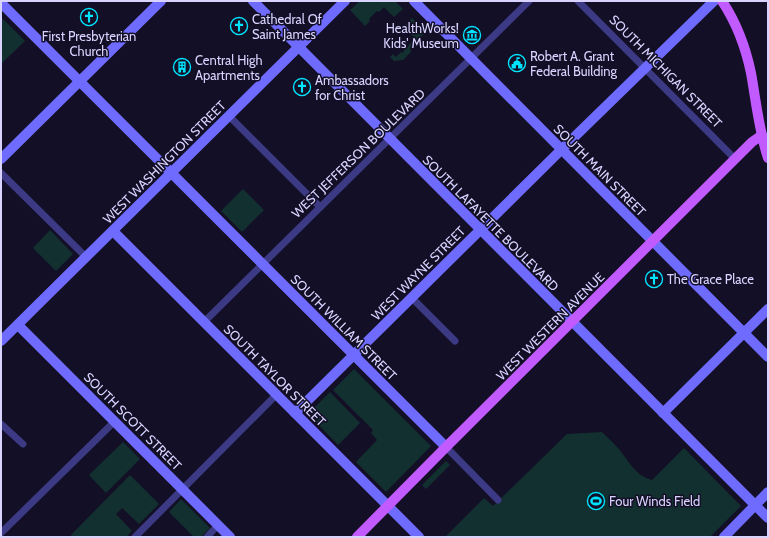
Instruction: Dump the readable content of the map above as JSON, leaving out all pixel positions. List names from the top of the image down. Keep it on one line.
{"streets":{"main road":["WEST WESTERN AVENUE"],"street":["SOUTH MICHIGAN STREET","WEST JEFFERSON BOULEVARD","WEST WASHINGTON STREET","SOUTH MAIN STREET","SOUTH LAFAYETTE BOULEVARD","WEST WAYNE STREET","SOUTH WILLIAM STREET","SOUTH TAYLOR STREET","SOUTH SCOTT STREET"]},"crossings":[["SOUTH MICHIGAN STREET","WEST WAYNE STREET"],["SOUTH MICHIGAN STREET","WEST WESTERN AVENUE"],["WEST JEFFERSON BOULEVARD","SOUTH MAIN STREET"],["WEST JEFFERSON BOULEVARD","SOUTH LAFAYETTE BOULEVARD"],["WEST JEFFERSON BOULEVARD","SOUTH WILLIAM STREET"],["WEST JEFFERSON BOULEVARD","SOUTH TAYLOR STREET"],["WEST WASHINGTON STREET","SOUTH LAFAYETTE BOULEVARD"],["WEST WASHINGTON STREET","SOUTH WILLIAM STREET"],["WEST WASHINGTON STREET","SOUTH TAYLOR STREET"],["WEST WASHINGTON STREET","SOUTH SCOTT STREET"],["SOUTH MAIN STREET","WEST WAYNE STREET"],["SOUTH MAIN STREET","WEST WESTERN AVENUE"],["SOUTH LAFAYETTE BOULEVARD","WEST WAYNE STREET"],["SOUTH LAFAYETTE BOULEVARD","WEST WESTERN AVENUE"],["WEST WAYNE STREET","SOUTH WILLIAM STREET"],["WEST WAYNE STREET","SOUTH TAYLOR STREET"],["WEST WESTERN AVENUE","SOUTH WILLIAM STREET"],["WEST WESTERN AVENUE","SOUTH TAYLOR STREET"]],"places":{"church":["First Presbyterian Church","Cathedral Of Saint James","Ambassadors for Christ","The Grace Place"],"museum":["HealthWorks! Kids' Museum"],"public building":["Robert A. Grant Federal Building"],"building":["Central High Apartments"],"sports":["Four Winds Field"]}}
